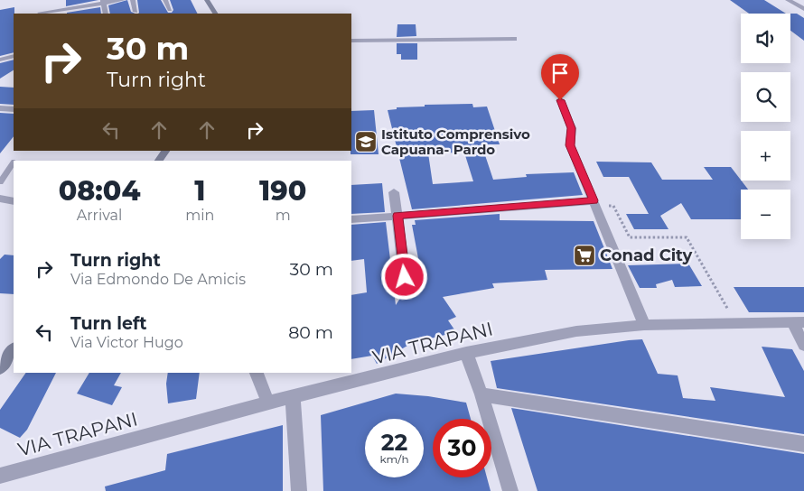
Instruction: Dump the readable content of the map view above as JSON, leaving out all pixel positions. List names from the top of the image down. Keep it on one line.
{"streets":{"street":["VIA TRAPANI"]},"places":{"school or university":["Istituto Comprensivo Capuana- Pardo"],"supermarket":["Conad City"]},"page":{"map_buttons":["+","−"],"turn":["30 m","Turn right"],"eta":["08:04","Arrival","1","min","190","m"],"list":[{"name":"Turn right","note":"Via Edmondo De Amicis","value":"30 m"},{"name":"Turn left","note":"Via Victor Hugo","value":"80 m"}],"speed":"22 km/h","limit":"30"}}
